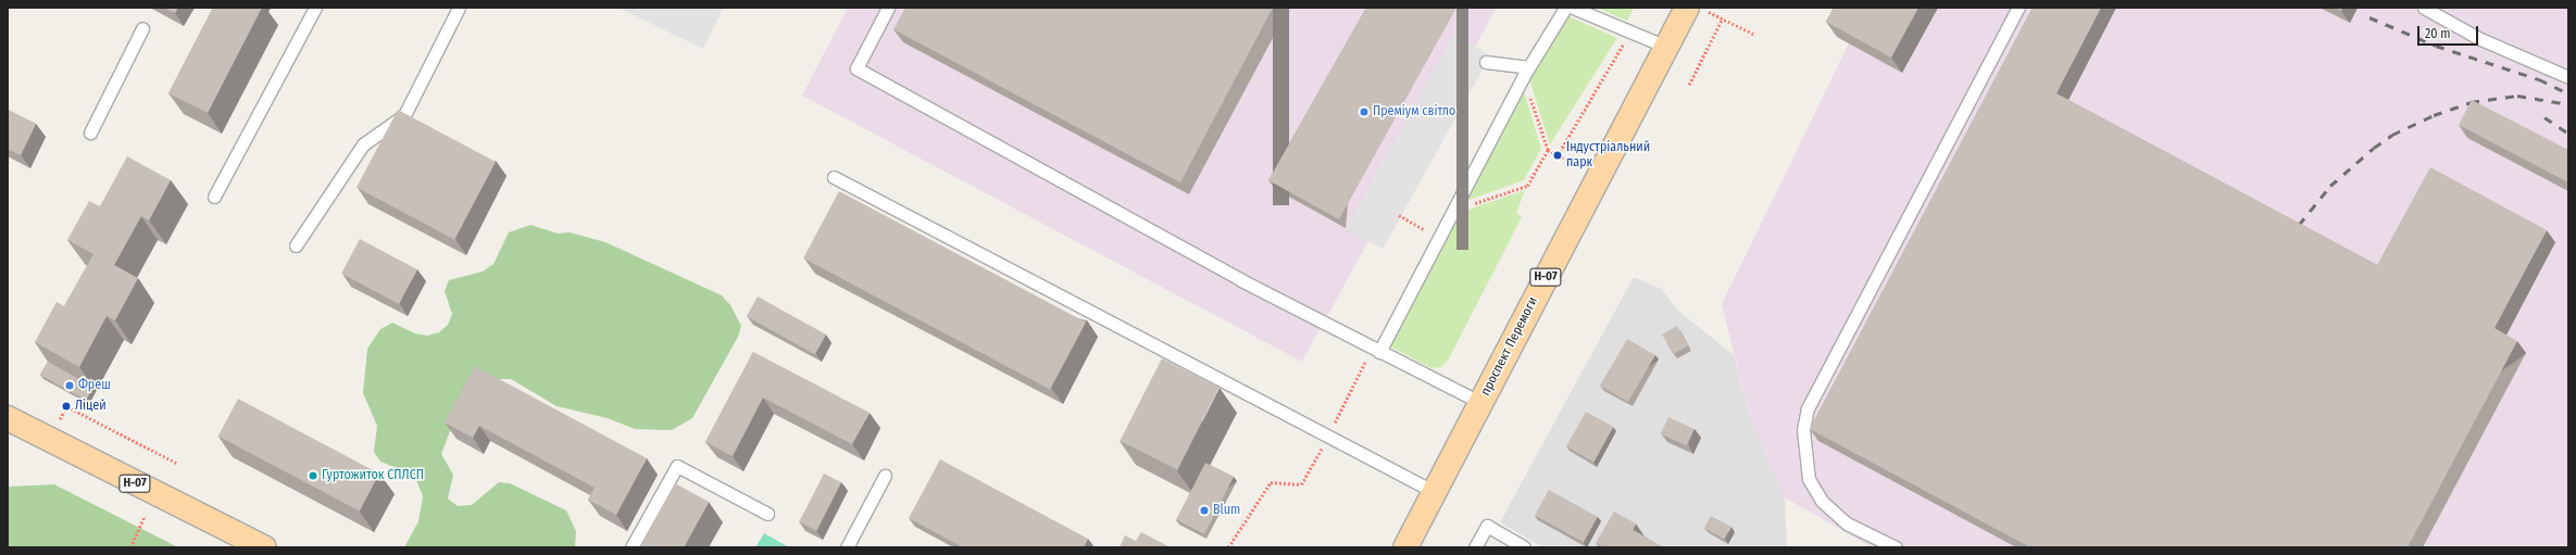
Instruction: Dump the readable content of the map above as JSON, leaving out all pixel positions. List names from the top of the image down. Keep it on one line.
{"streets":{"main road":["Н-07","проспект Перемоги"]},"places":["Преміум світло","Індустріальний парк","Фреш","Ліцей","Гуртожиток СПЛСП","Blum"],"scale_bar":"20 m"}
